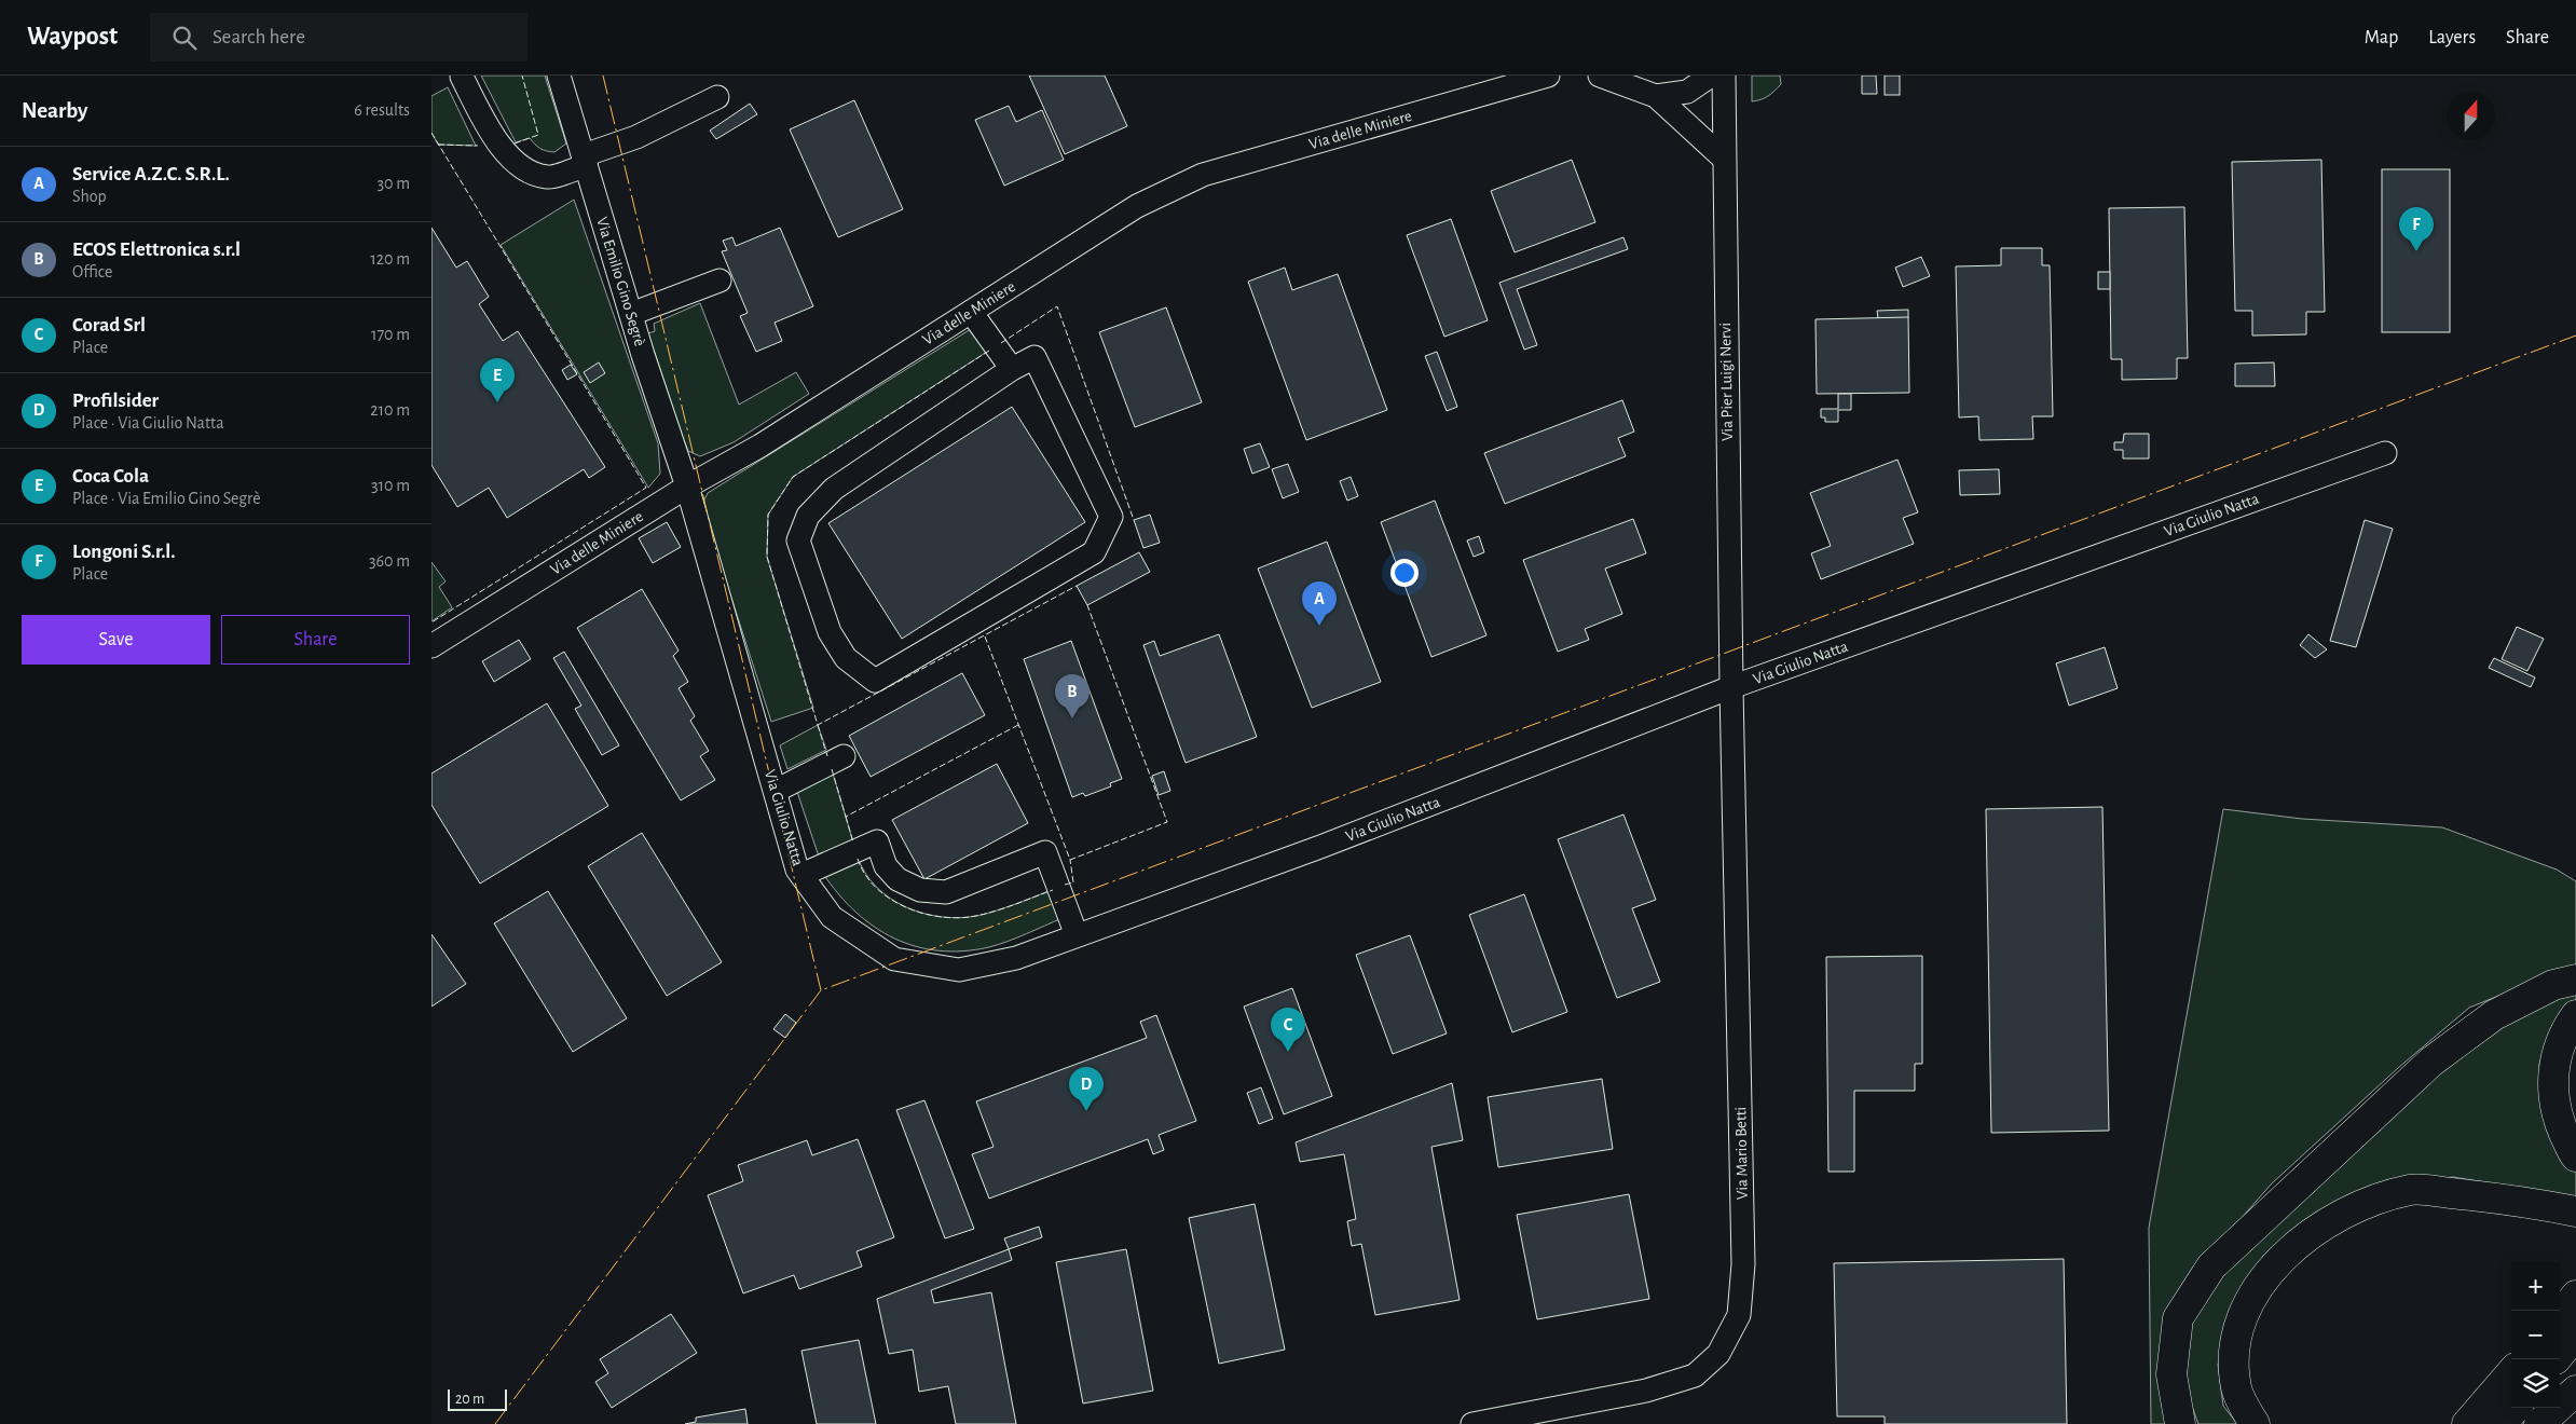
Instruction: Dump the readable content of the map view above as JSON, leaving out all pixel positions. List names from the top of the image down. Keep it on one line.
{"streets":{"street":["Via delle Miniere","Via Emilio Gino Segrè","Via Pier Luigi Nervi","Via Giulio Natta","Via Mario Betti"]},"crossings":[["Via delle Miniere","Via Emilio Gino Segrè"],["Via delle Miniere","Via Giulio Natta"],["Via Emilio Gino Segrè","Via Giulio Natta"],["Via Pier Luigi Nervi","Via Giulio Natta"],["Via Pier Luigi Nervi","Via Mario Betti"],["Via Giulio Natta","Via Mario Betti"]],"scale_bar":"20 m","north":"top","page":{"header":"Waypost","search":"Search here","nav":["Map","Layers","Share"],"heading":["Nearby","6 results"],"list":[{"mark":"A","name":"Service A.Z.C. S.R.L.","note":"Shop","value":"30 m"},{"mark":"B","name":"ECOS Elettronica s.r.l","note":"Office","value":"120 m"},{"mark":"C","name":"Corad Srl","note":"Place","value":"170 m"},{"mark":"D","name":"Profilsider","note":"Place · Via Giulio Natta","value":"210 m"},{"mark":"E","name":"Coca Cola","note":"Place · Via Emilio Gino Segrè","value":"310 m"},{"mark":"F","name":"Longoni S.r.l.","note":"Place","value":"360 m"}],"pins":["F","E","A","B","C","D"],"buttons":["Save","Share"],"map_buttons":["+","−"],"scale":"20 m"}}
